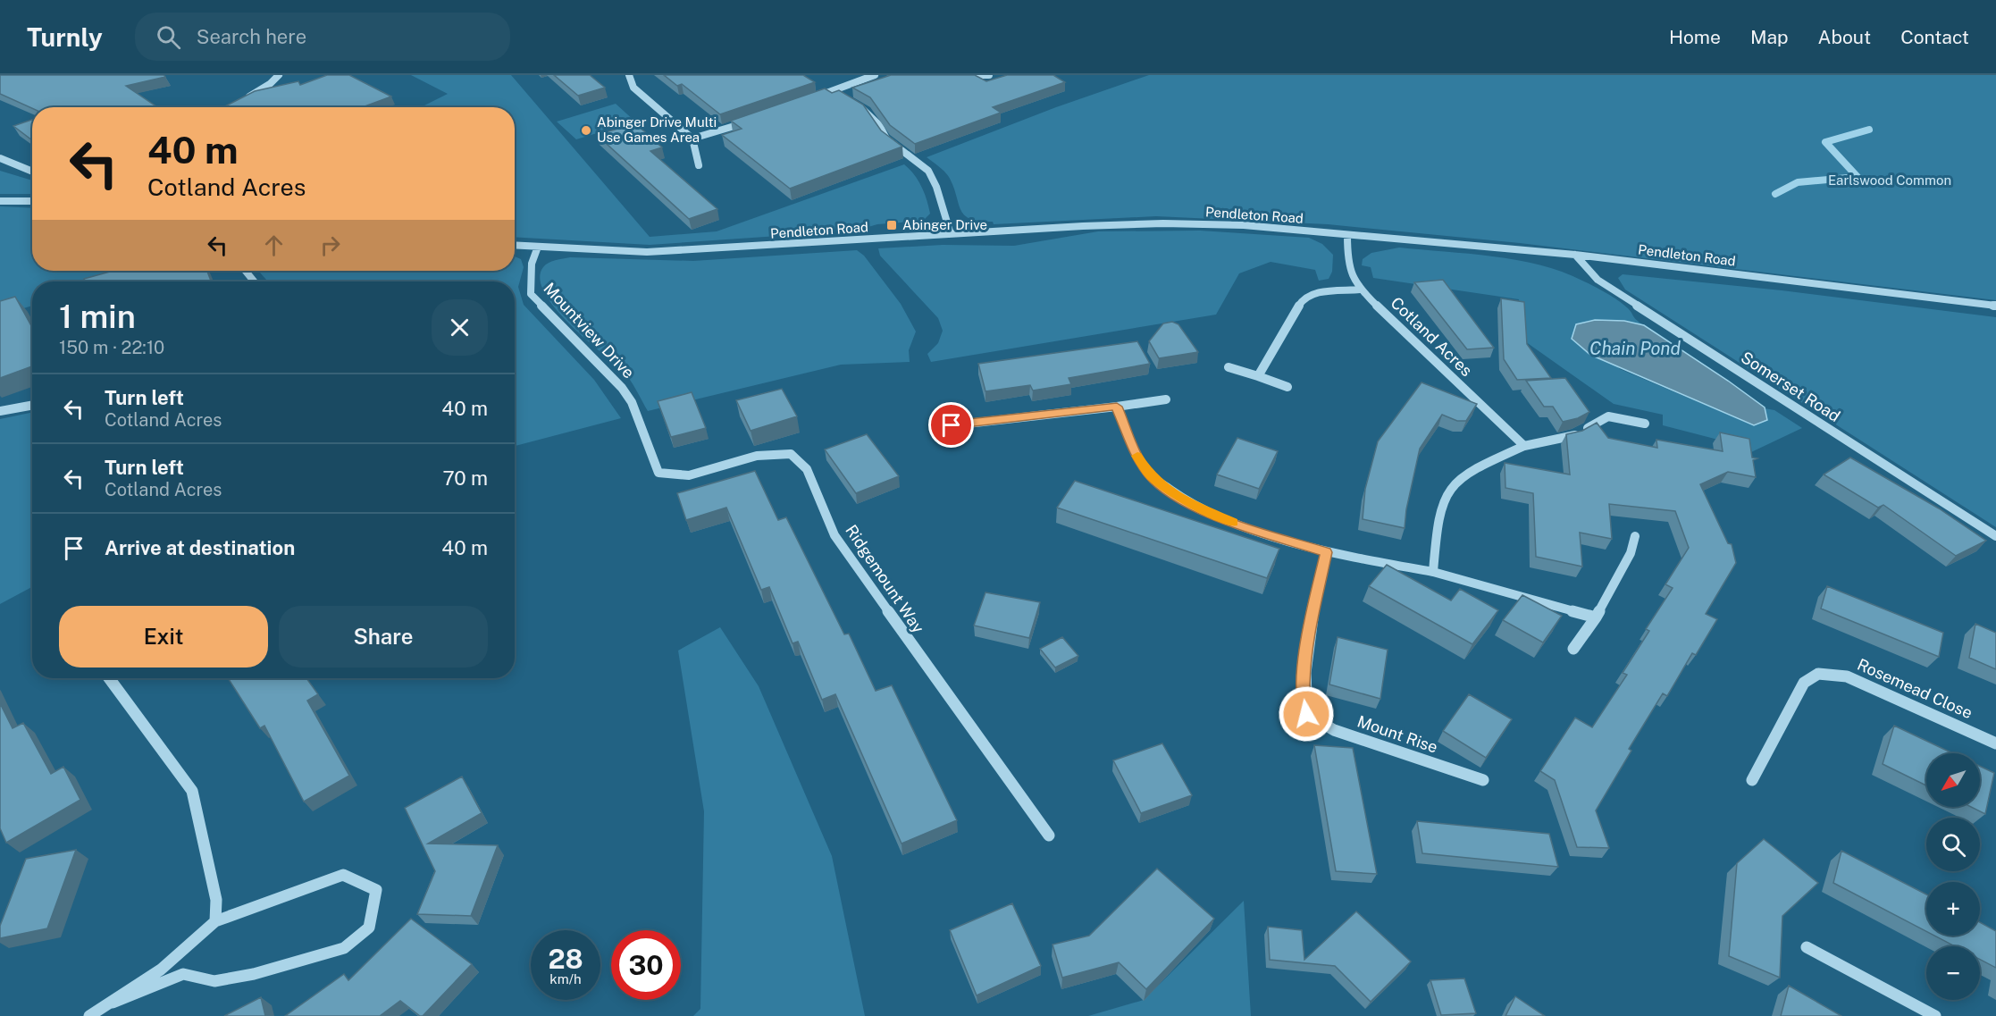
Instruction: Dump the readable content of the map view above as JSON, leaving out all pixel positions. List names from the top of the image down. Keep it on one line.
{"streets":{"street":["Pendleton Road","Mountview Drive","Cotland Acres","Somerset Road","Ridgemount Way","Rosemead Close","Mount Rise"]},"crossings":[["Pendleton Road","Mountview Drive"],["Pendleton Road","Cotland Acres"],["Pendleton Road","Somerset Road"],["Mountview Drive","Ridgemount Way"]],"water":["Chain Pond"],"parks":["Earlswood Common"],"places":{"other":["Abinger Drive Multi Use Games Area"],"transit":["Abinger Drive"]},"north":"bottom left","page":{"header":"Turnly","search":"Search here","nav":["Home","Map","About","Contact"],"turn":["40 m","Cotland Acres"],"heading":["1 min","150 m · 22:10"],"list":[{"name":"Turn left","note":"Cotland Acres","value":"40 m"},{"name":"Turn left","note":"Cotland Acres","value":"70 m"},{"name":"Arrive at destination","value":"40 m"}],"buttons":["Exit","Share"],"map_buttons":["+","−"],"speed":"28 km/h","limit":"30"}}
